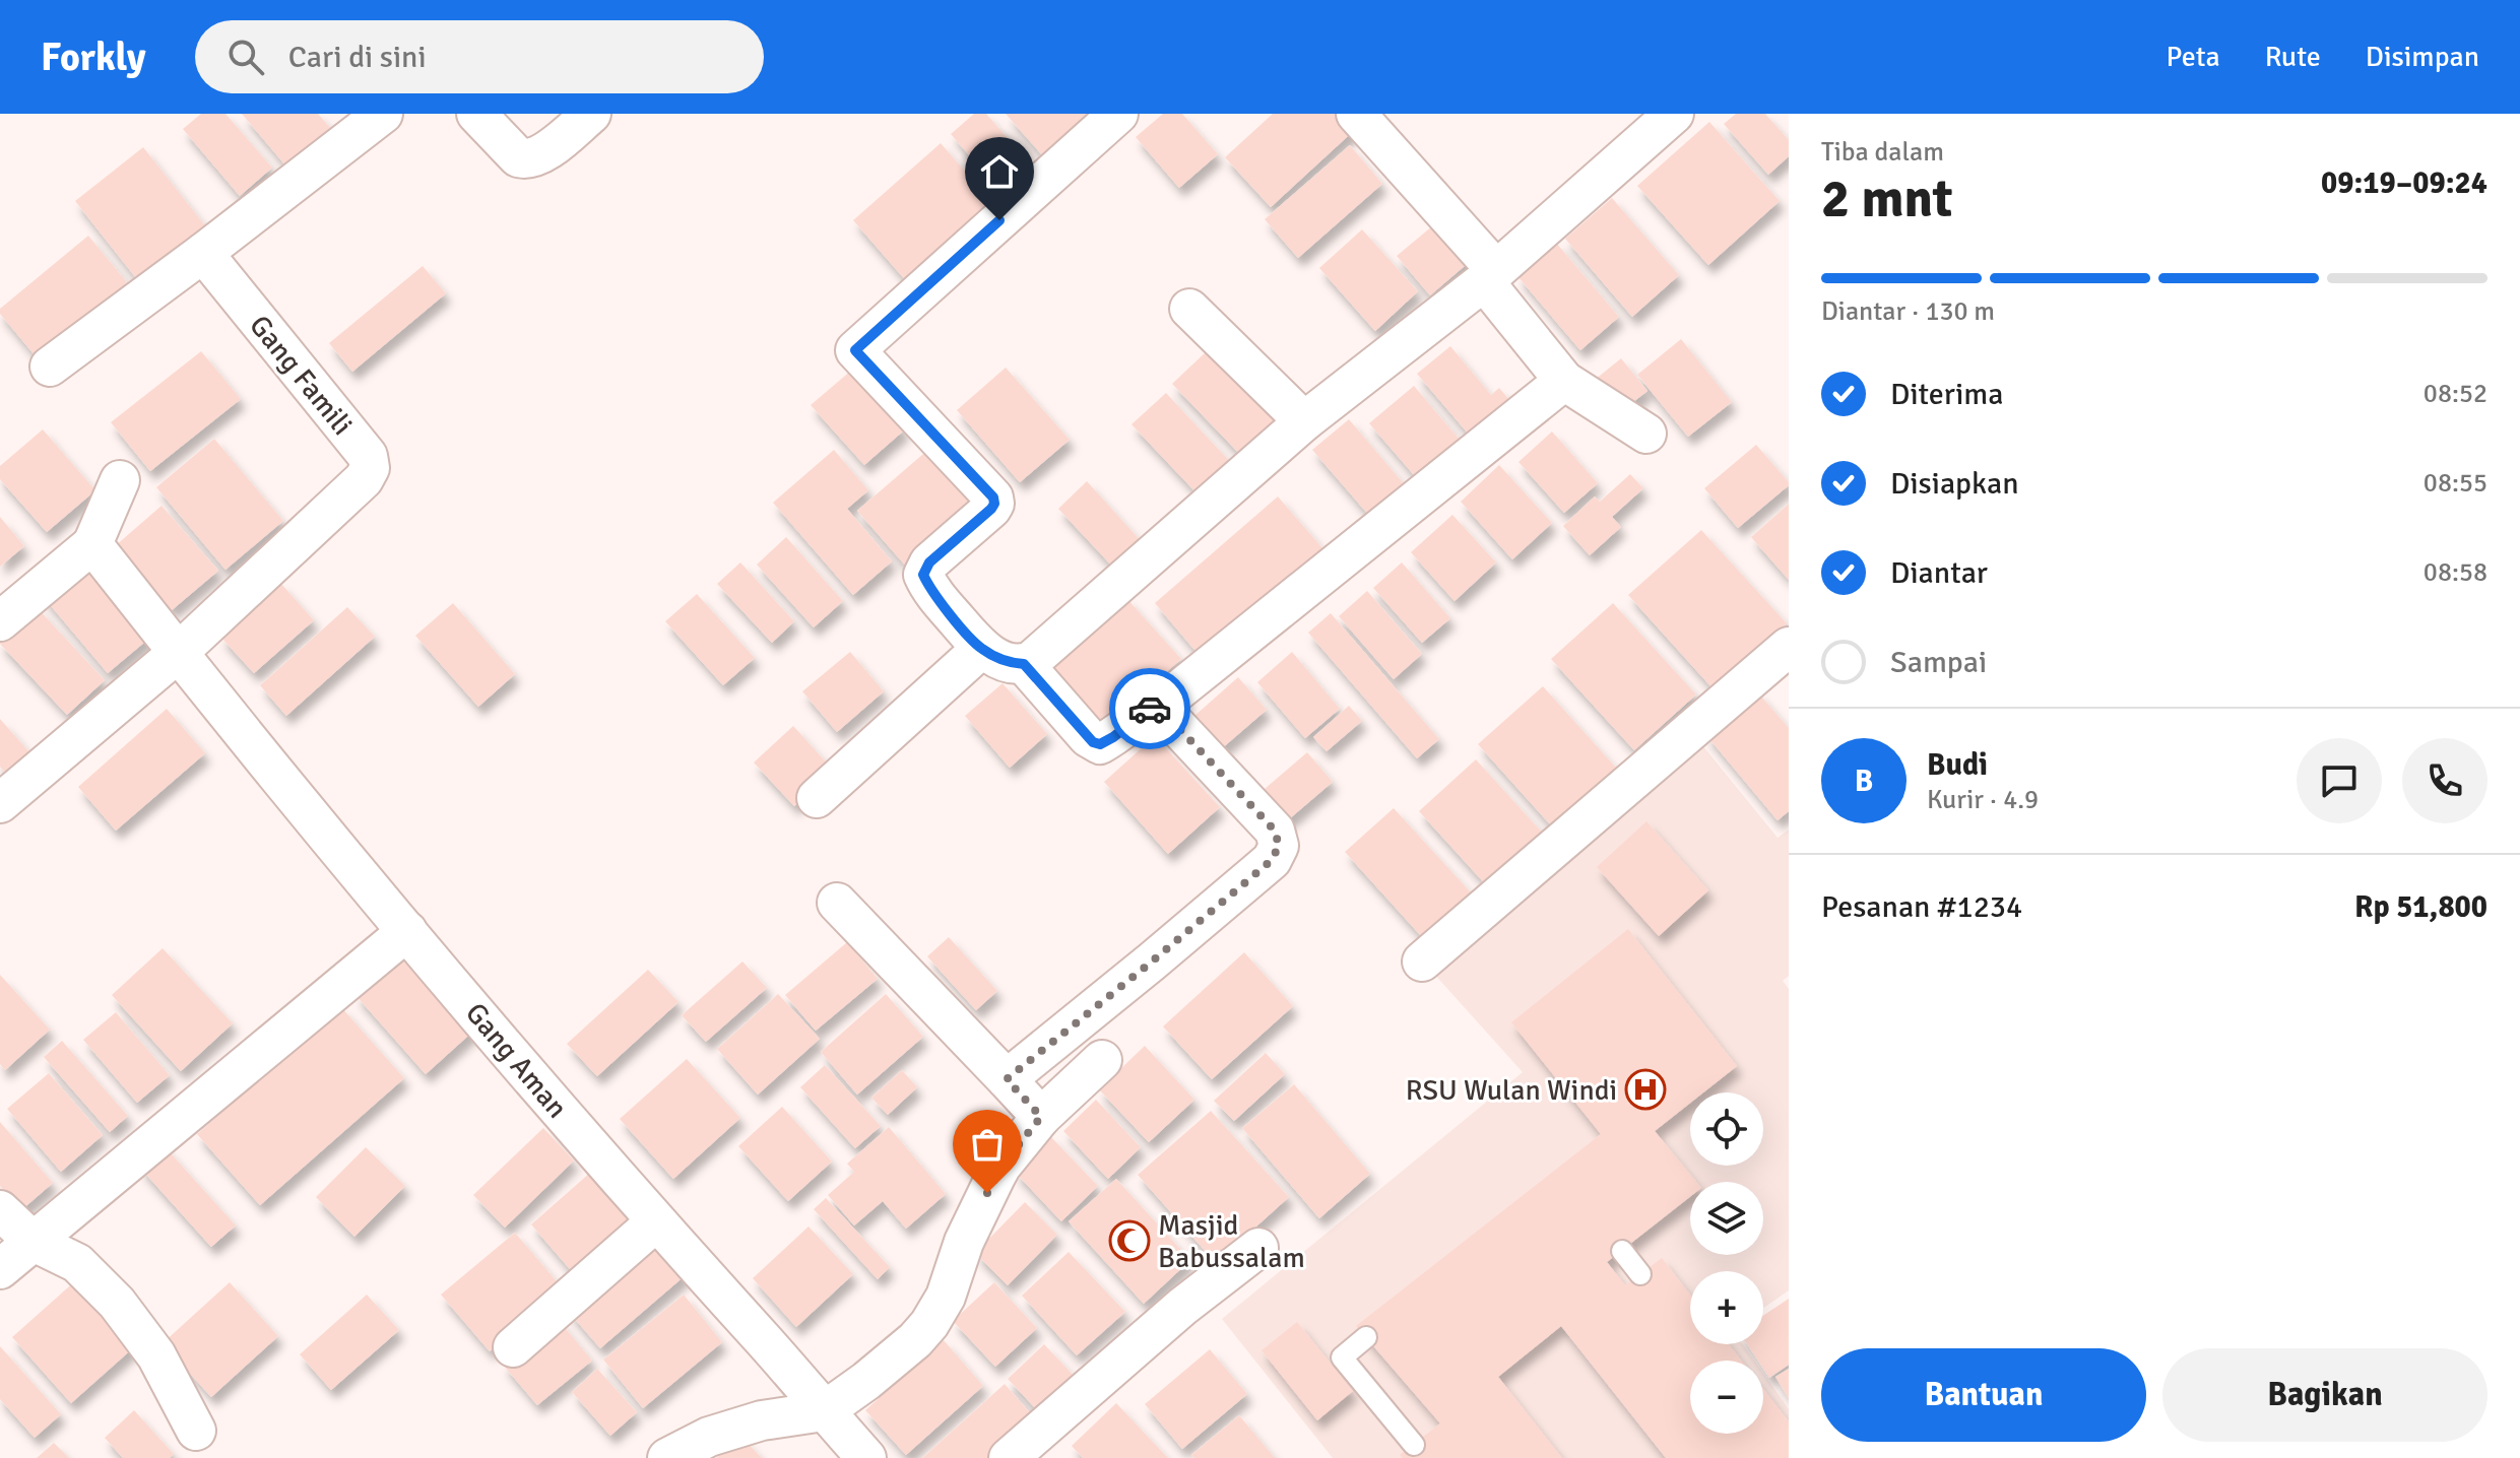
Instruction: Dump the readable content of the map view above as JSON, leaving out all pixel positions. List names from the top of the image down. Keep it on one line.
{"streets":{"street":["Gang Famili","Gang Aman"]},"crossings":[["Gang Famili","Gang Aman"]],"places":{"hospital":["RSU Wulan Windi"],"mosque":["Masjid Babussalam"]},"page":{"header":"Forkly","search":"Cari di sini","nav":["Peta","Rute","Disimpan"],"heading":["2 mnt","Tiba dalam","09:19–09:24"],"panel":["Budi","Kurir · 4.9","Pesanan #1234","Rp 51,800"],"bar":"Diantar · 130 m","list":[["Diterima","08:52"],["Disiapkan","08:55"],["Diantar","08:58"],"Sampai"],"round":"B","map_buttons":["+","−"],"buttons":["Bantuan","Bagikan"]}}
